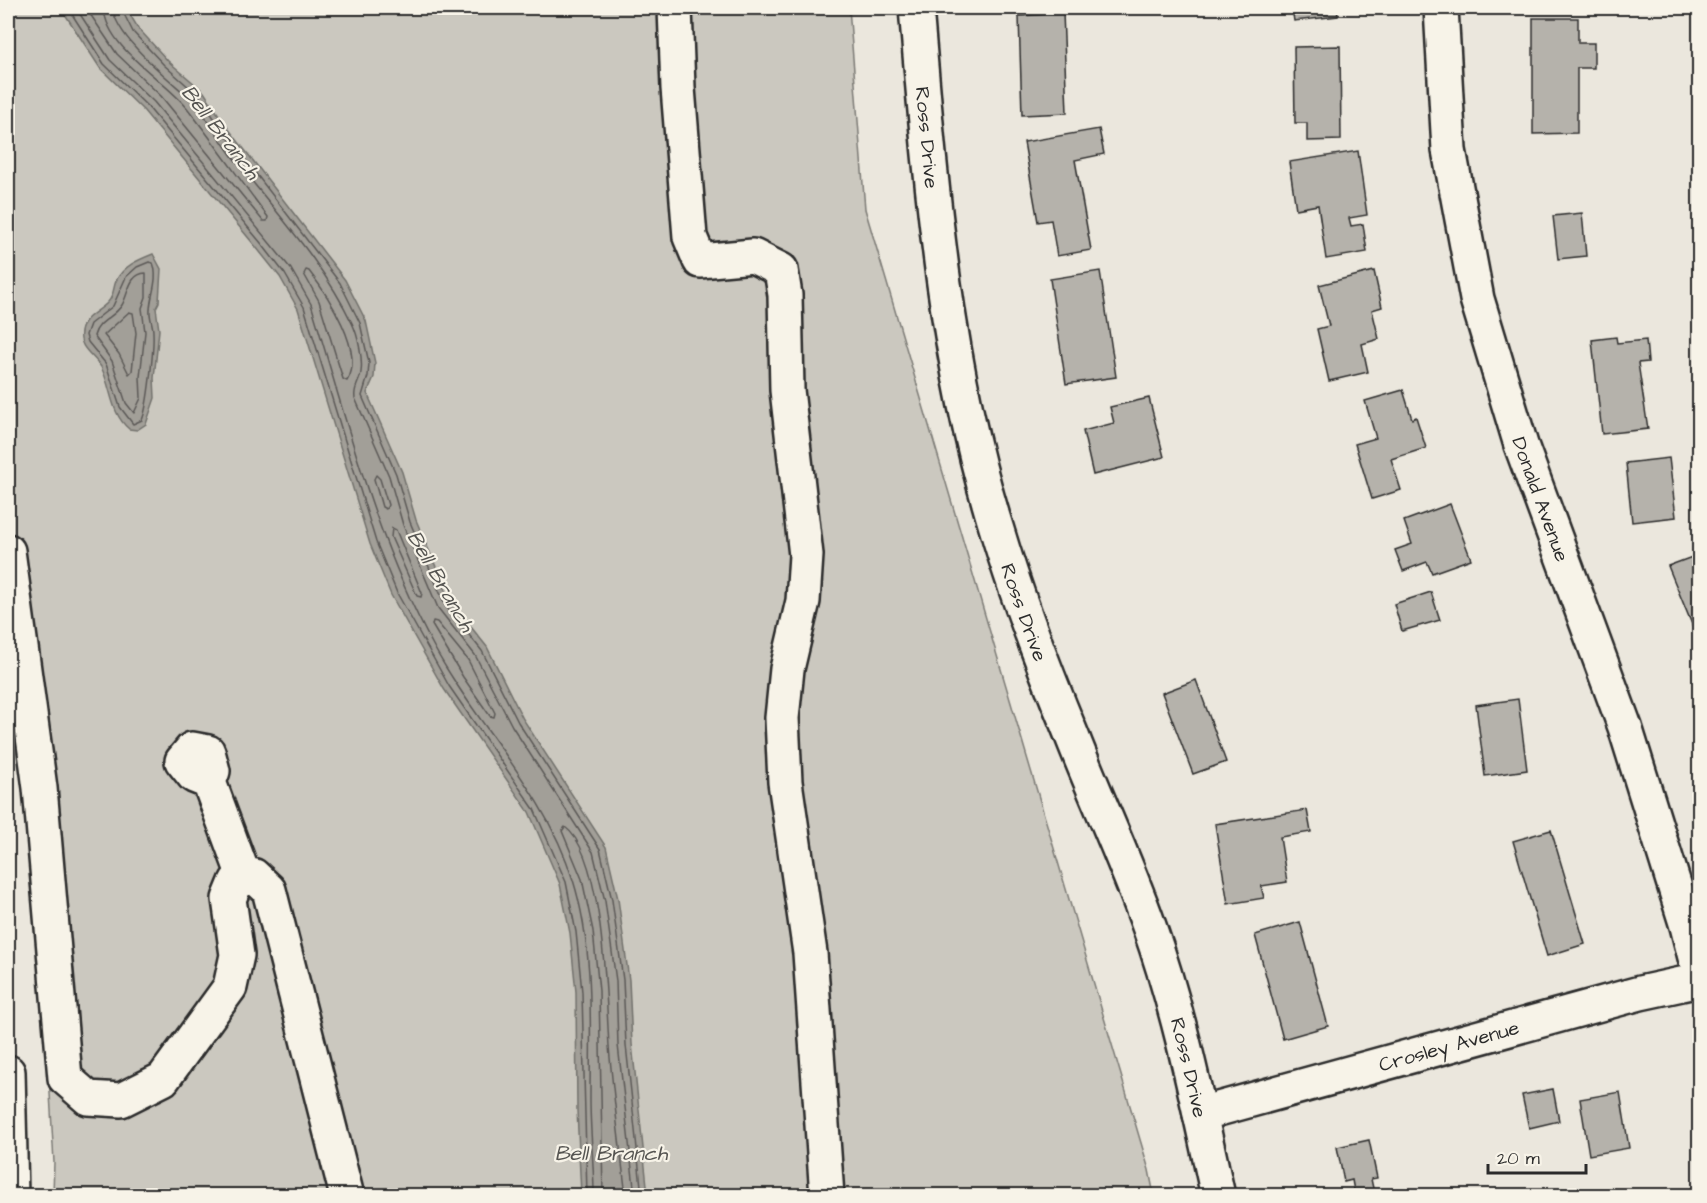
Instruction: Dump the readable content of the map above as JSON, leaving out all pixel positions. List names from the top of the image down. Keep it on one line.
{"streets":{"street":["Ross Drive","Donald Avenue","Crosley Avenue"]},"crossings":[["Ross Drive","Crosley Avenue"],["Donald Avenue","Crosley Avenue"]],"water":["Bell Branch"],"scale_bar":"20 m"}
